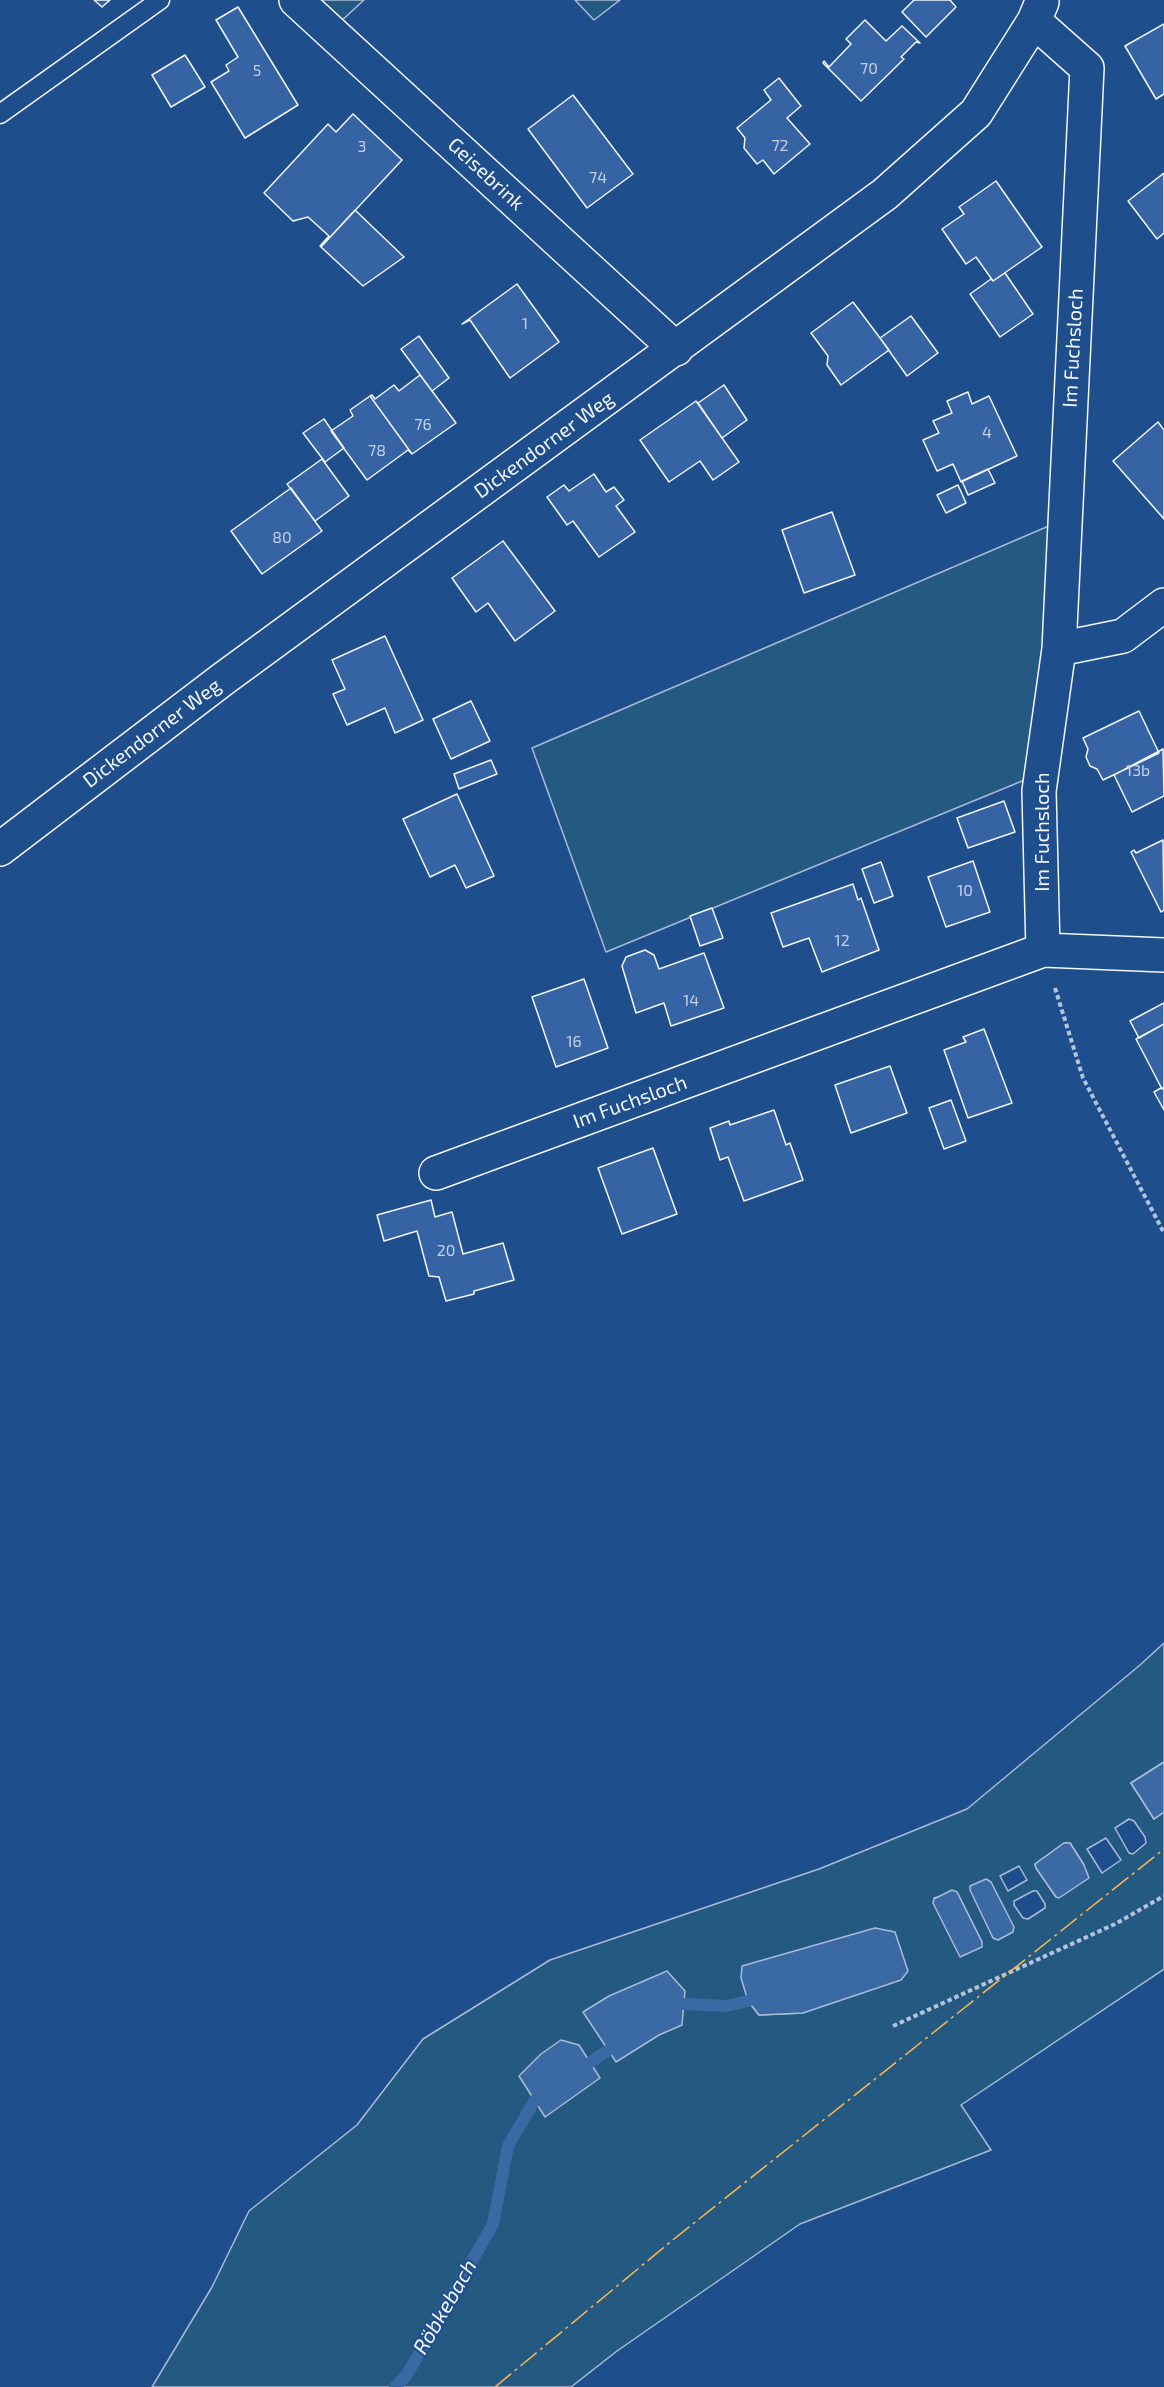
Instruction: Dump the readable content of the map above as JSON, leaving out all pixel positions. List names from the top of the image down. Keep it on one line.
{"streets":{"street":["Geisebrink","Im Fuchsloch","Dickendorner Weg"]},"crossings":[["Geisebrink","Dickendorner Weg"],["Im Fuchsloch","Dickendorner Weg"]],"water":["Röbkebach"],"house_numbers":["70","5","72","3","74","1","76","4","78","80","13b","10","12","14","16","20"]}
